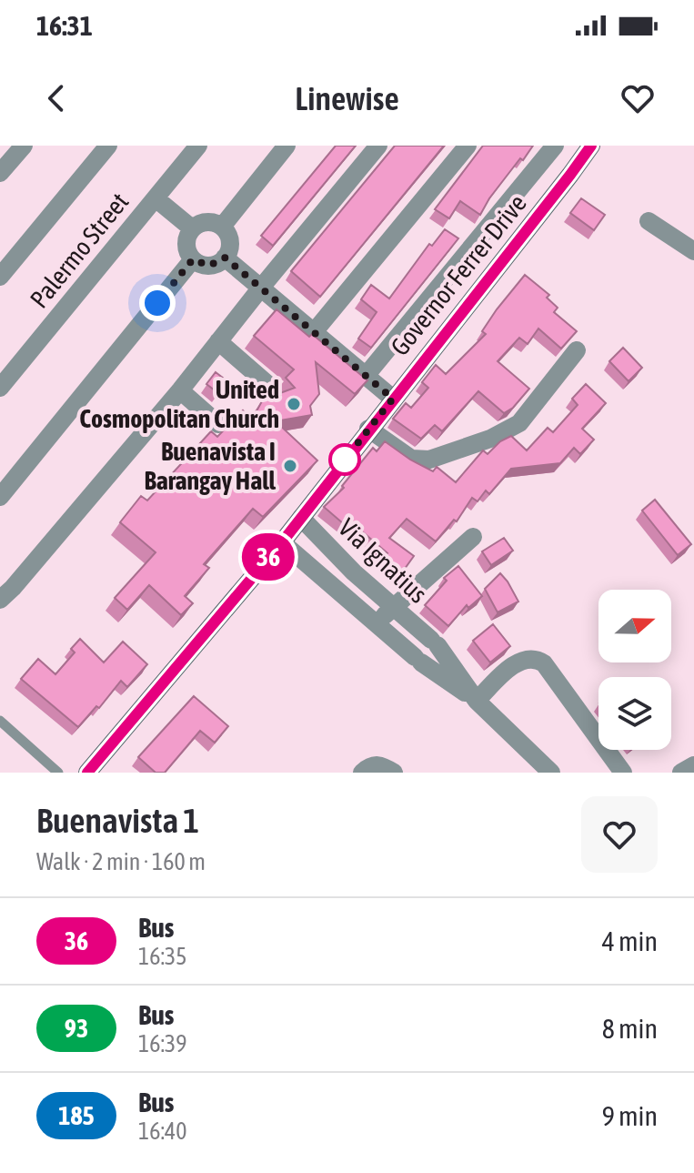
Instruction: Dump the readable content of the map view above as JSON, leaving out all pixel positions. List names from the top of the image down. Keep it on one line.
{"streets":{"main road":["Governor Ferrer Drive"],"street":["Palermo Street","Via Ignatius"]},"crossings":[["Governor Ferrer Drive","Via Ignatius"]],"places":["United Cosmopolitan Church","Buenavista I Barangay Hall"],"lines":["bus line 36"],"north":"right","page":{"status":"16:31","header":"Linewise","on_map":"36","heading":["Buenavista 1","Walk · 2 min · 160 m"],"list":[{"mark":"36","name":"Bus","note":"16:35","value":"4 min"},{"mark":"93","name":"Bus","note":"16:39","value":"8 min"},{"mark":"185","name":"Bus","note":"16:40","value":"9 min"}]}}
